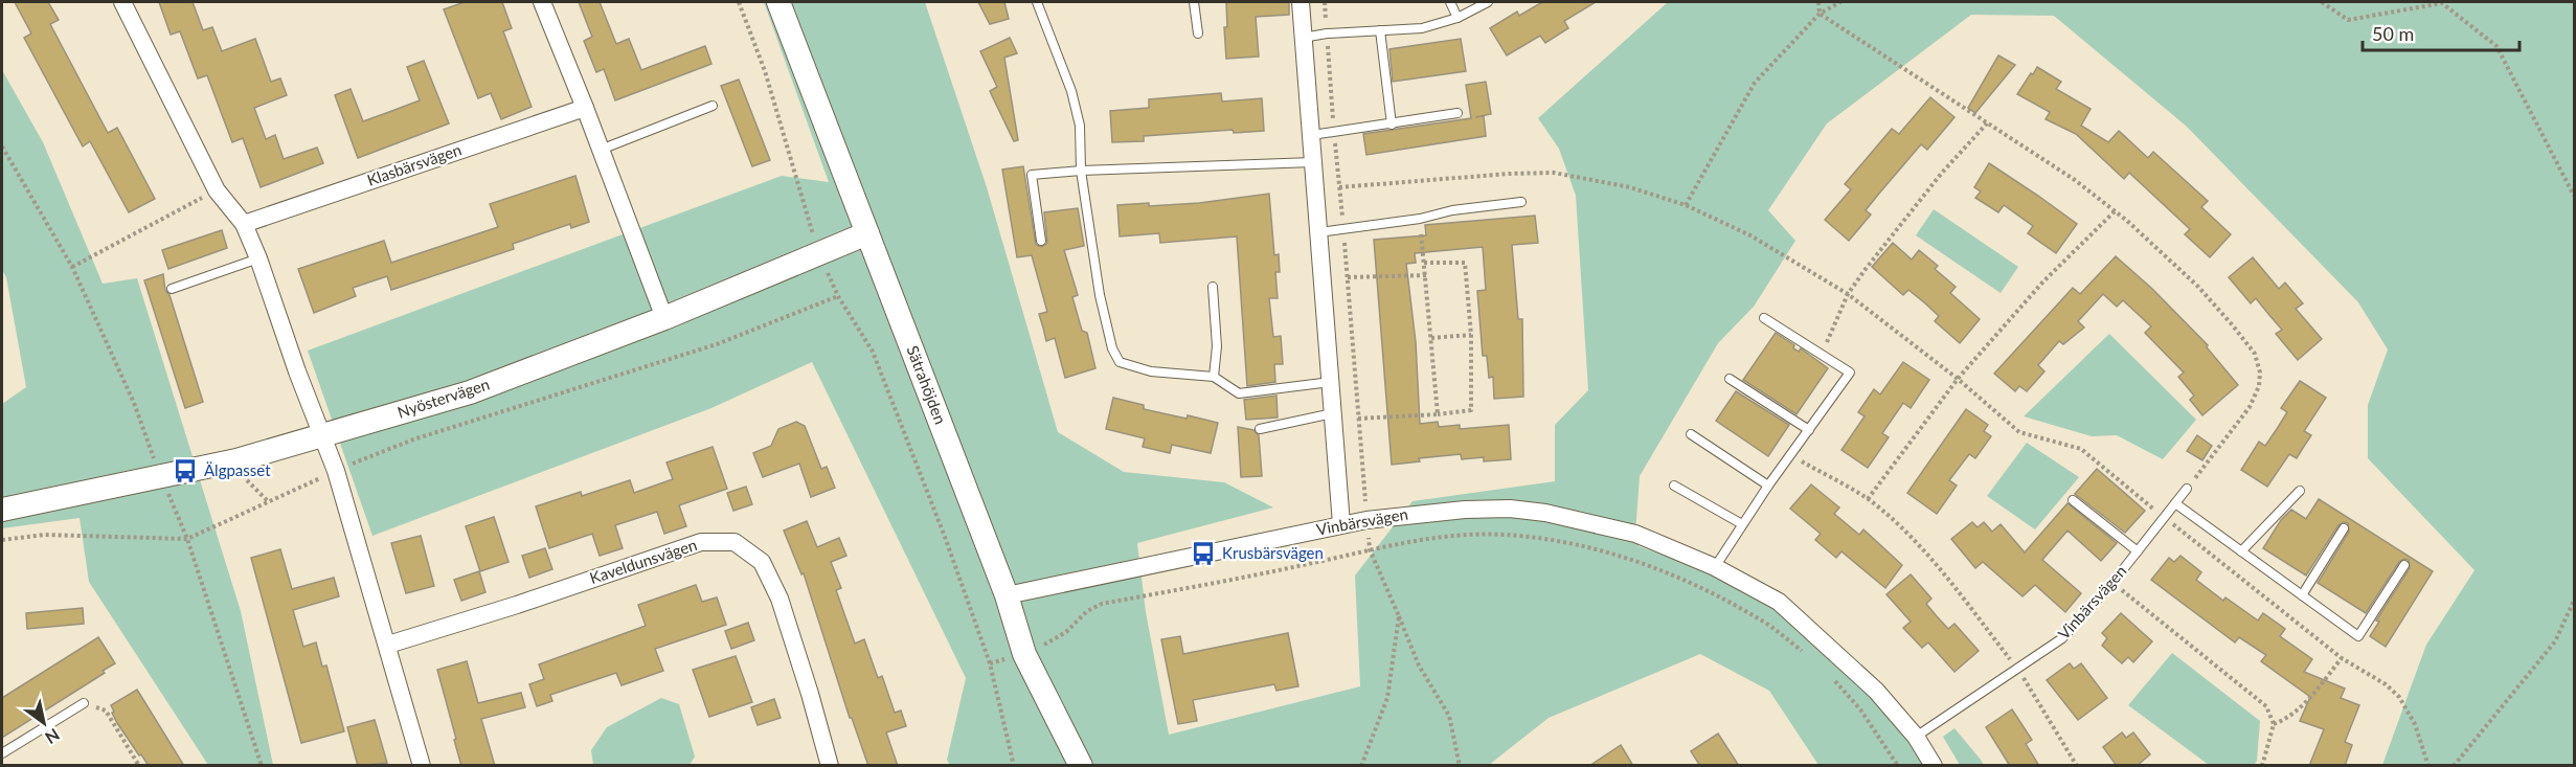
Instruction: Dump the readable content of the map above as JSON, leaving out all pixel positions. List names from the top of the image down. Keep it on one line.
{"streets":{"street":["Klasbärsvägen","Sätrahöjden","Nyöstervägen","Vinbärsvägen","Kaveldunsvägen"]},"crossings":[["Sätrahöjden","Nyöstervägen"],["Sätrahöjden","Vinbärsvägen"]],"places":{"bus stop":["Älgpasset","Krusbärsvägen"]},"scale_bar":"50 m","north":"bottom right"}
